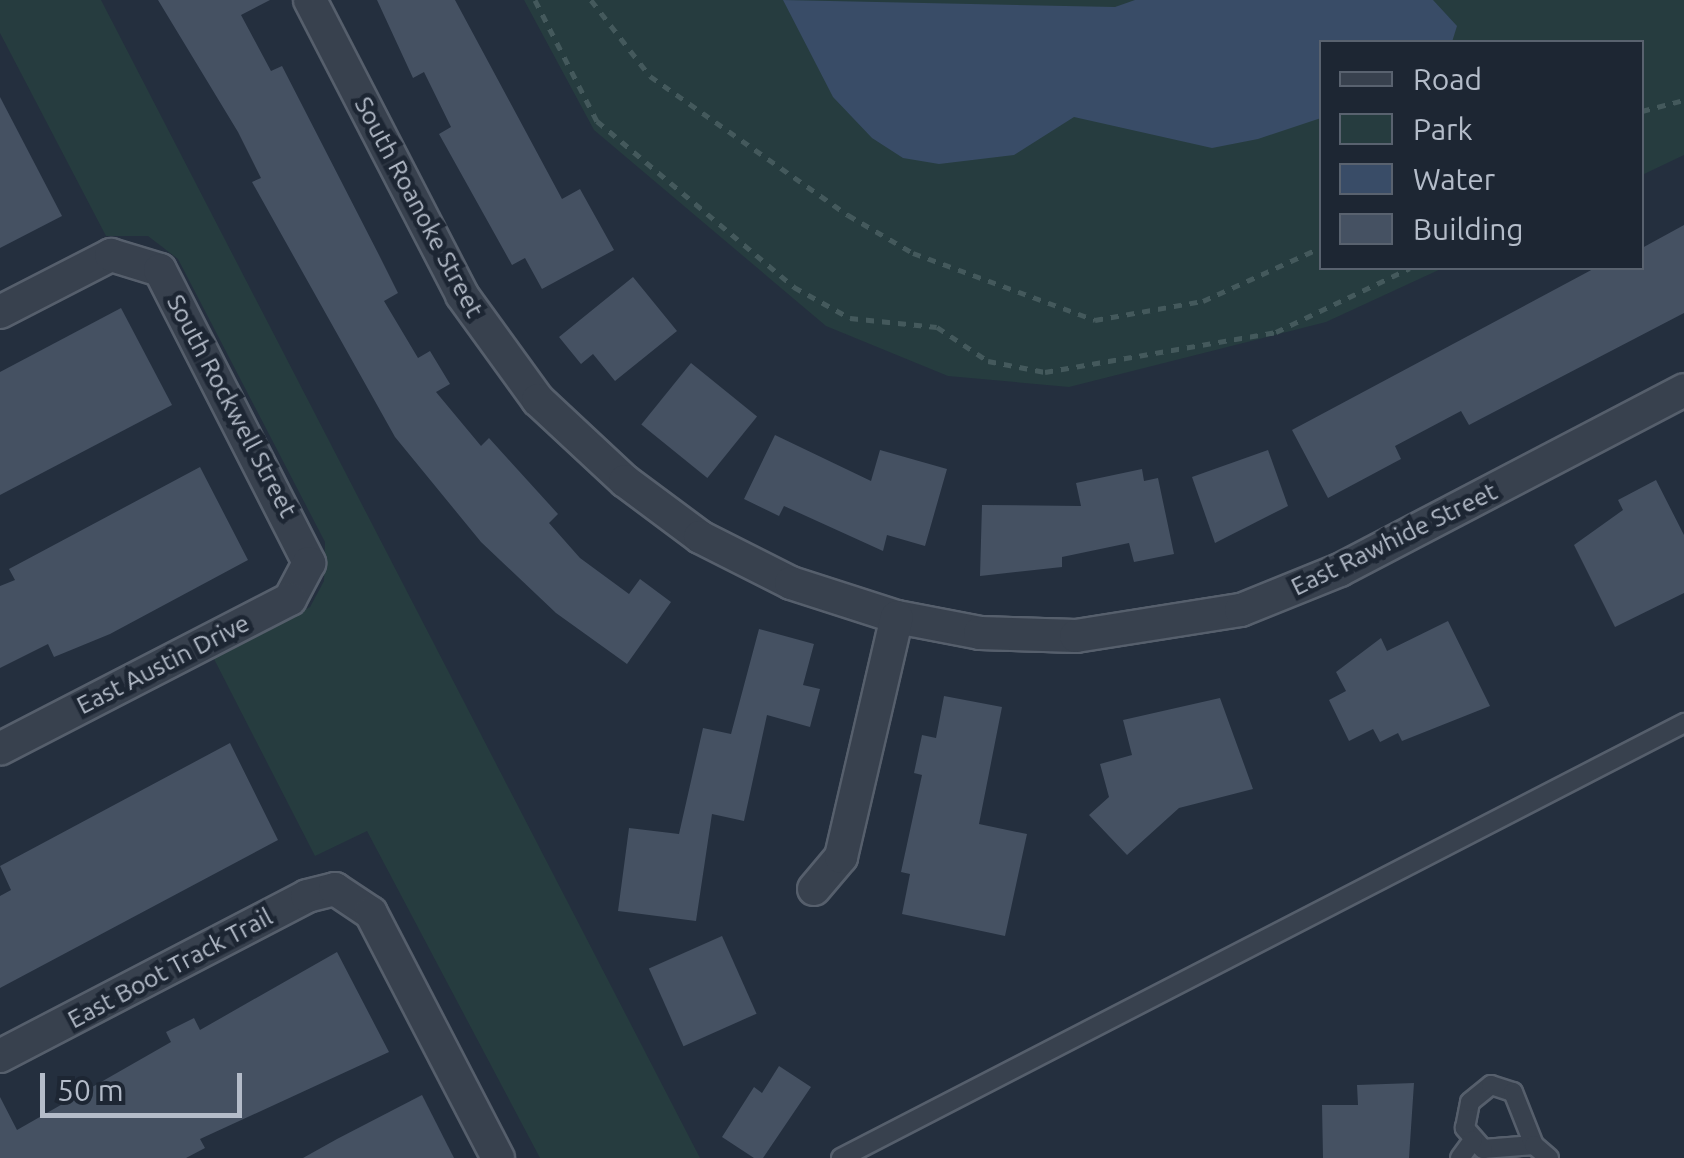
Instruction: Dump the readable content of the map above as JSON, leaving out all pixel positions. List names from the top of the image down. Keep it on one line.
{"streets":{"street":["South Roanoke Street","South Rockwell Street","East Rawhide Street","East Austin Drive","East Boot Track Trail"]},"crossings":[["South Roanoke Street","East Rawhide Street"],["South Rockwell Street","East Austin Drive"]],"legend":["Road","Park","Water","Building"],"scale_bar":"50 m"}
